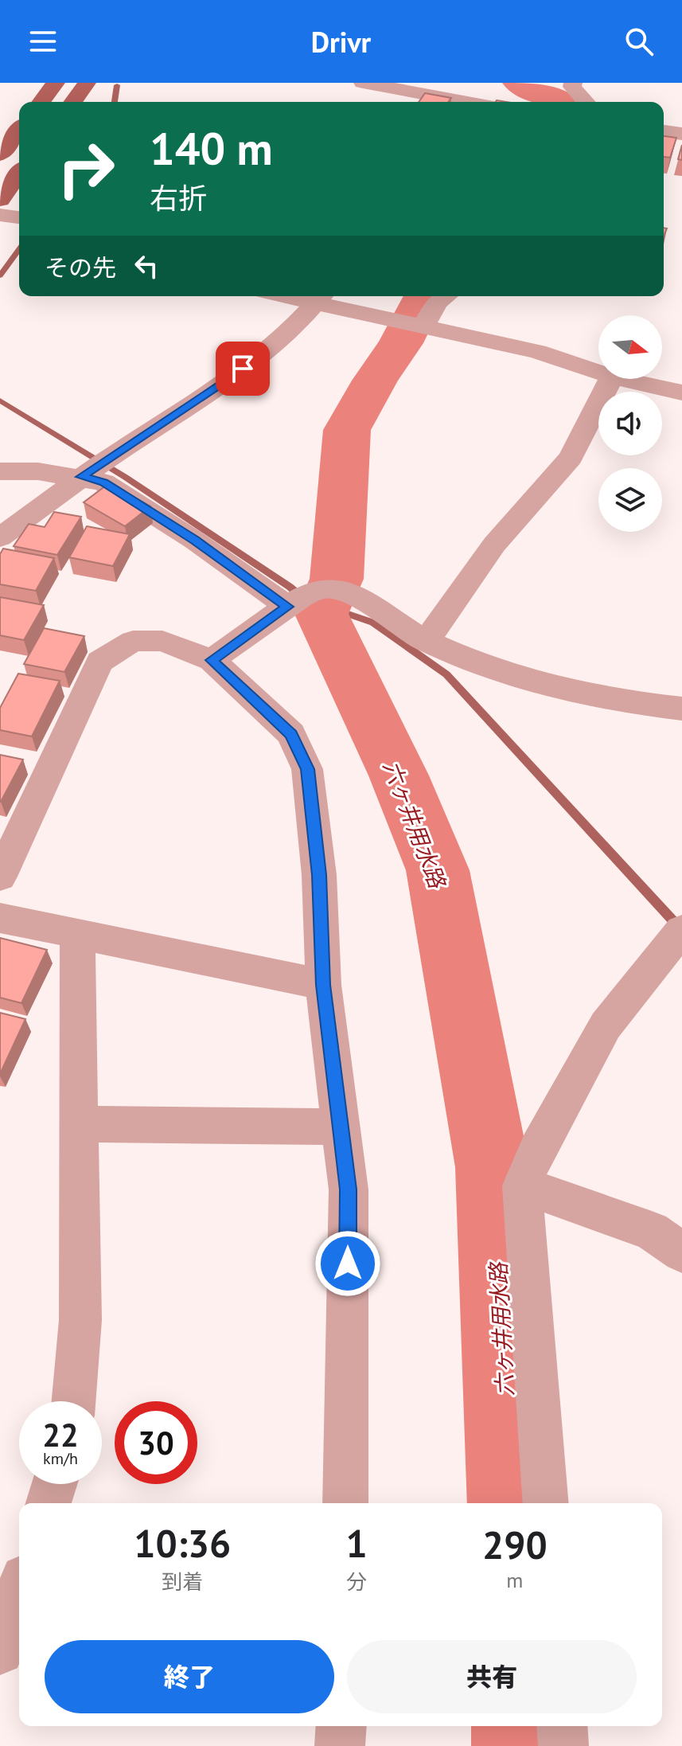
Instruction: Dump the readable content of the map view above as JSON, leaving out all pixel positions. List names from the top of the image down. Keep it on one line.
{"water":["六ヶ井用水路"],"north":"right","page":{"header":"Drivr","turn":["140 m","右折"],"then":"その先","speed":"22 km/h","limit":"30","eta":["10:36","到着","1","分","290","m"],"buttons":["終了","共有"]}}
